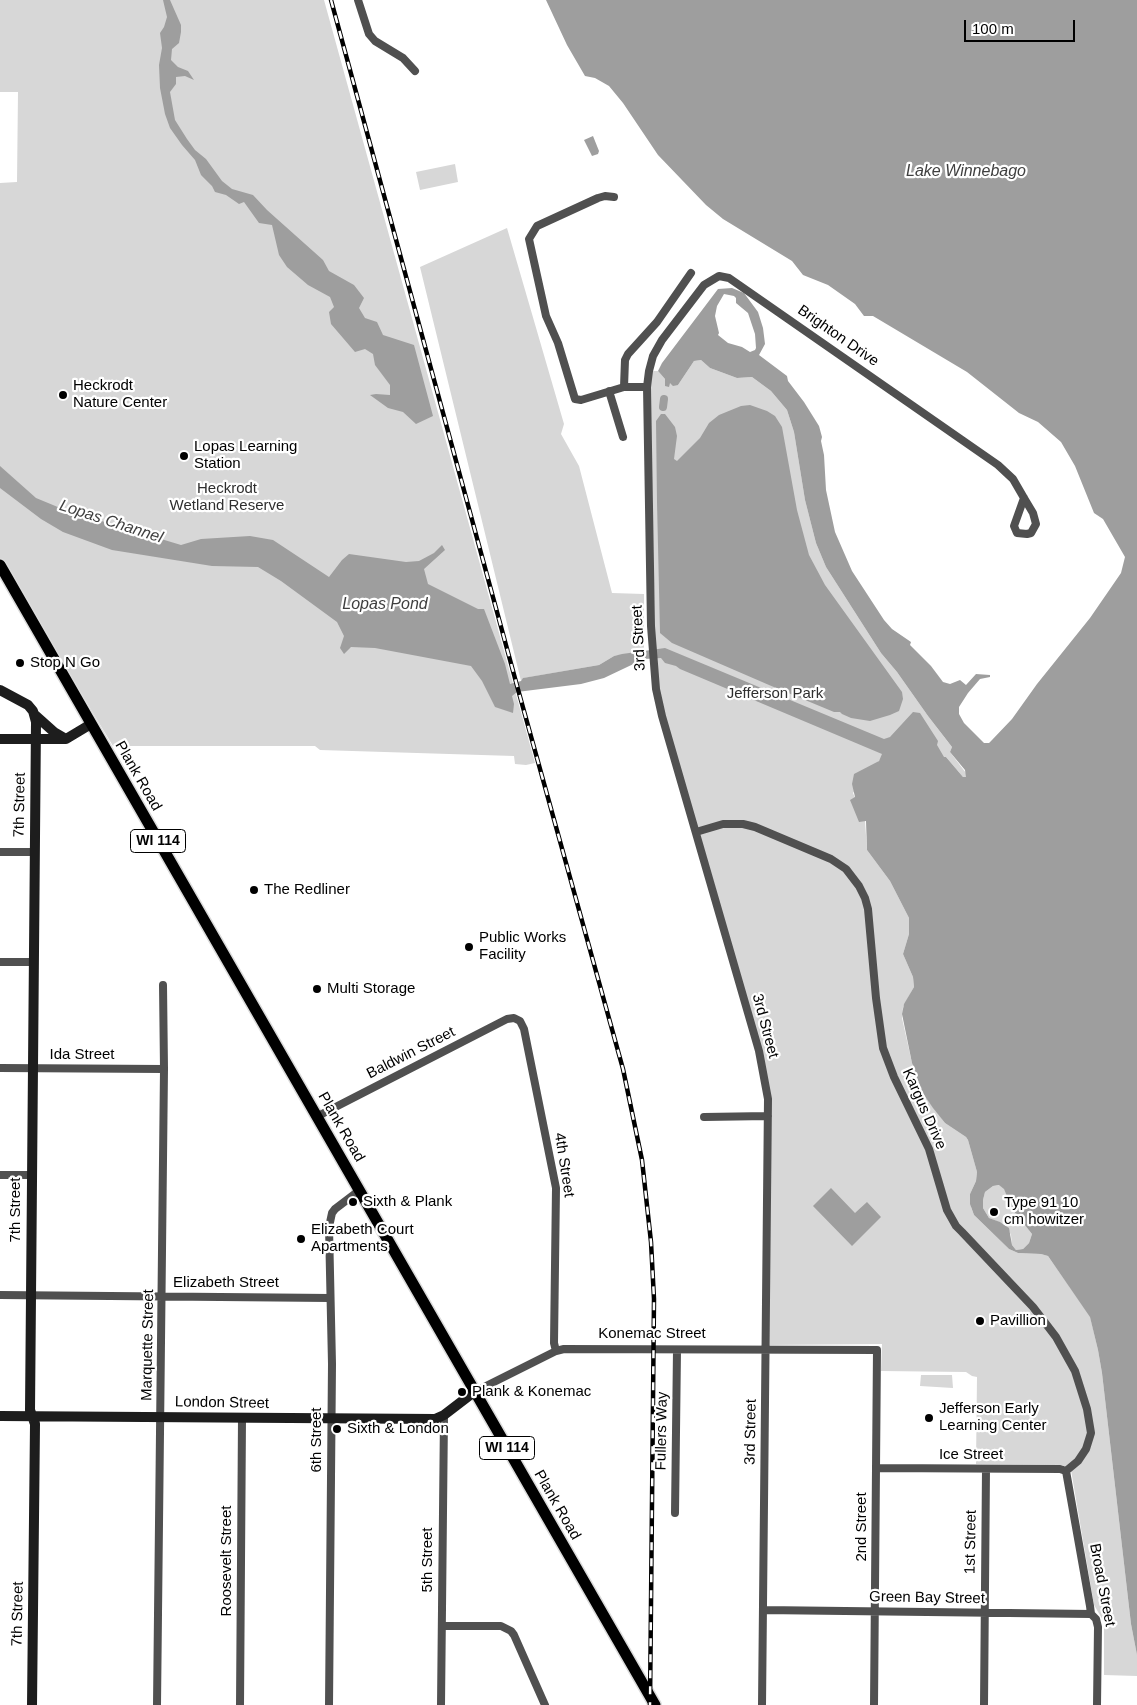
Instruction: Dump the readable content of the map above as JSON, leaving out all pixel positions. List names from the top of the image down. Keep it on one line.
{"streets":{"main road":["Plank Road","WI 114"],"street":["Brighton Drive","3rd Street","7th Street","Baldwin Street","Ida Street","Kargus Drive","4th Street","Elizabeth Street","Konemac Street","Marquette Street","London Street","Fullers Way","6th Street","Ice Street","2nd Street","1st Street","5th Street","Roosevelt Street","Broad Street","Green Bay Street"]},"crossings":[["Brighton Drive","3rd Street"],["3rd Street","Kargus Drive"],["3rd Street","Konemac Street"],["3rd Street","Green Bay Street"],["Plank Road","Baldwin Street"],["Plank Road","Konemac Street"],["Plank Road","6th Street"],["7th Street","Ida Street"],["7th Street","Elizabeth Street"],["7th Street","London Street"],["Baldwin Street","4th Street"],["Ida Street","Marquette Street"],["Kargus Drive","Ice Street"],["Kargus Drive","Broad Street"],["4th Street","Konemac Street"],["Elizabeth Street","Marquette Street"],["Elizabeth Street","6th Street"],["Konemac Street","London Street"],["Konemac Street","Fullers Way"],["Konemac Street","2nd Street"],["Konemac Street","5th Street"],["Marquette Street","London Street"],["London Street","6th Street"],["London Street","5th Street"],["London Street","Roosevelt Street"],["Ice Street","2nd Street"],["Ice Street","1st Street"],["Ice Street","Broad Street"],["2nd Street","Green Bay Street"],["1st Street","Green Bay Street"],["Broad Street","Green Bay Street"]],"water":["Lake Winnebago","Lopas Channel","Lopas Pond"],"parks":["Heckrodt Wetland Reserve","Jefferson Park"],"places":["Heckrodt Nature Center","Lopas Learning Station","Stop N Go","The Redliner","Public Works Facility","Multi Storage","Sixth & Plank","Type 91 10 cm howitzer","Elizabeth Court Apartments","Pavillion","Plank & Konemac","Jefferson Early Learning Center","Sixth & London"],"scale_bar":"100 m"}
